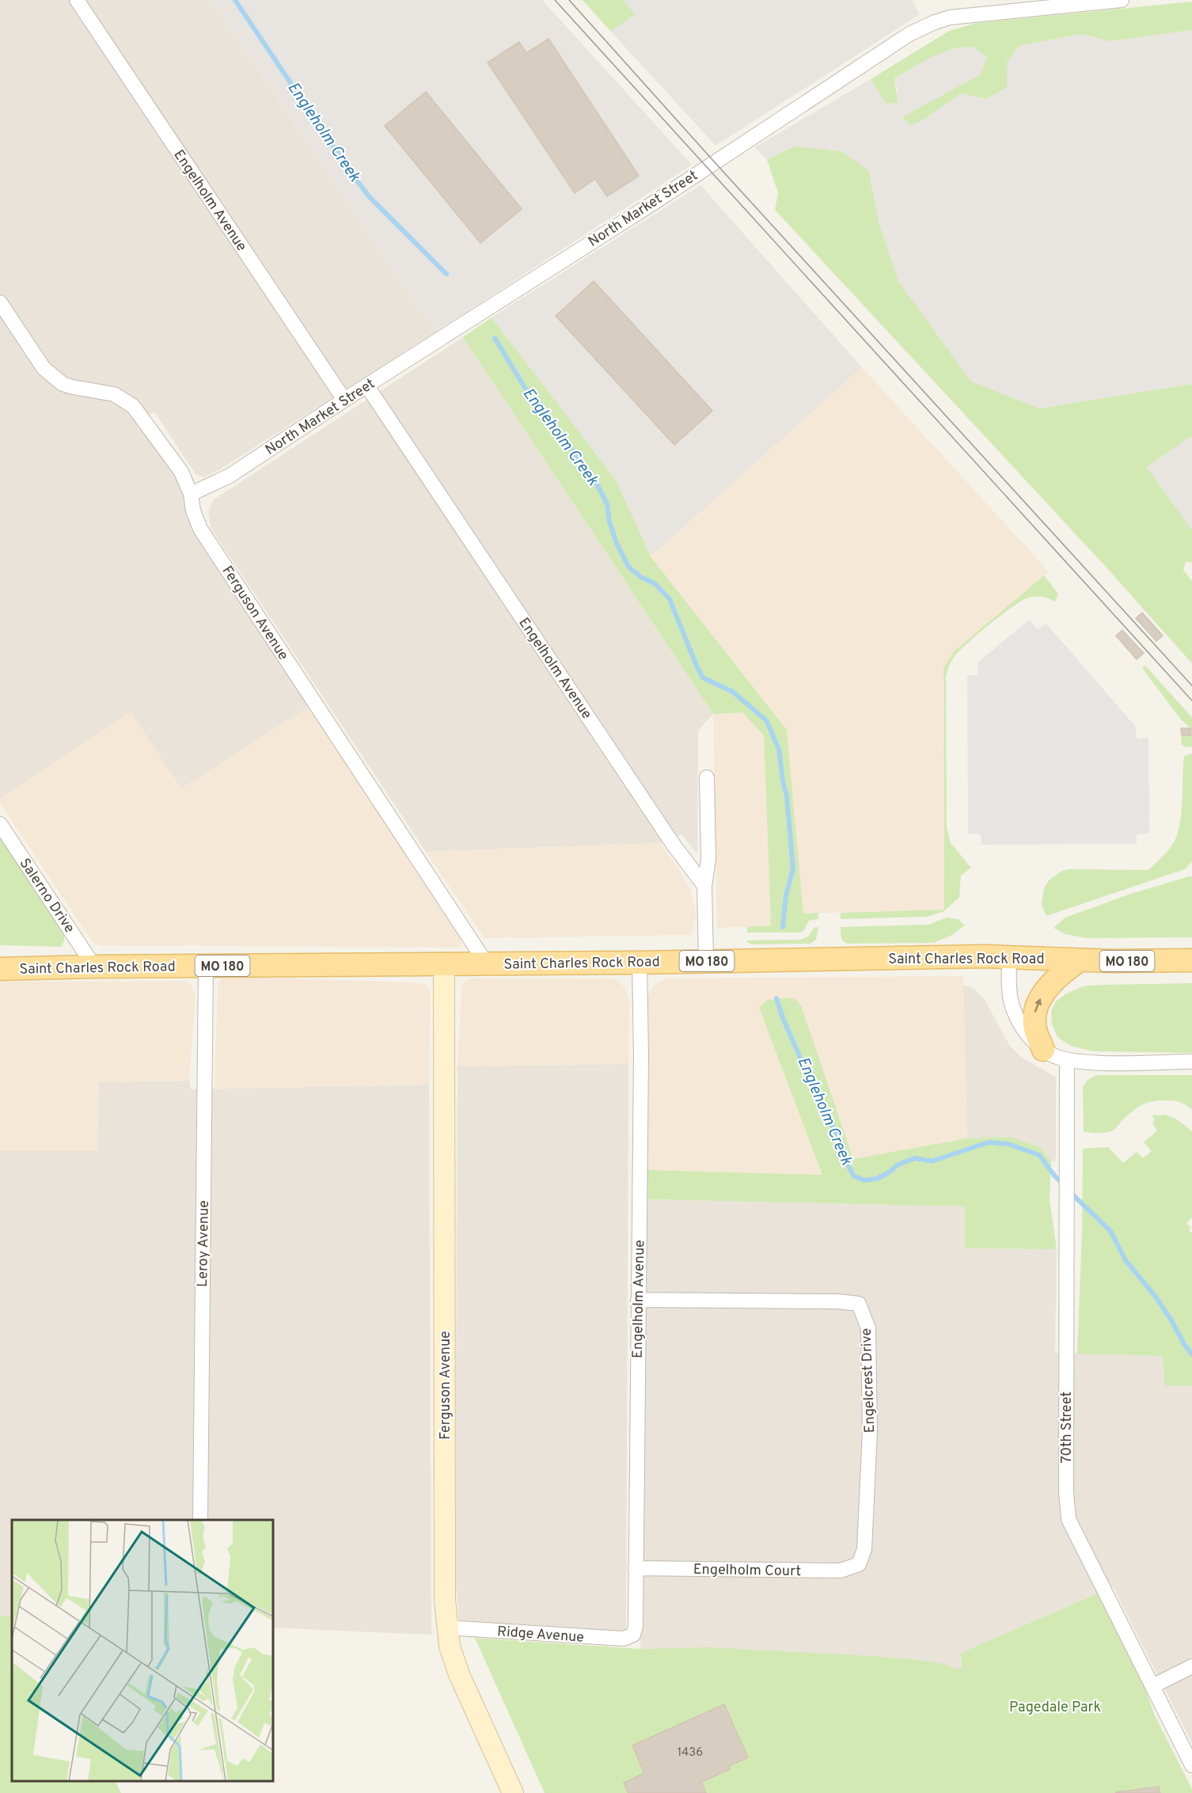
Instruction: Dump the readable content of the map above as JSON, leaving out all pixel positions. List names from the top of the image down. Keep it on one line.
{"streets":{"main road":["Saint Charles Rock Road","MO 180"],"street":["Engelholm Avenue","North Market Street","Ferguson Avenue","Salerno Drive","Leroy Avenue","Engelcrest Drive","70th Street","Engelholm Court","Ridge Avenue"]},"crossings":[["Engelholm Avenue","North Market Street"],["Engelholm Avenue","Saint Charles Rock Road"],["Engelholm Avenue","Engelcrest Drive"],["Engelholm Avenue","Engelholm Court"],["Engelholm Avenue","Ridge Avenue"],["North Market Street","Ferguson Avenue"],["Ferguson Avenue","Saint Charles Rock Road"],["Ferguson Avenue","Ridge Avenue"],["Salerno Drive","Saint Charles Rock Road"],["Saint Charles Rock Road","Leroy Avenue"],["Engelcrest Drive","Engelholm Court"]],"water":["Engleholm Creek"],"parks":["Pagedale Park"],"house_numbers":["1436"]}
